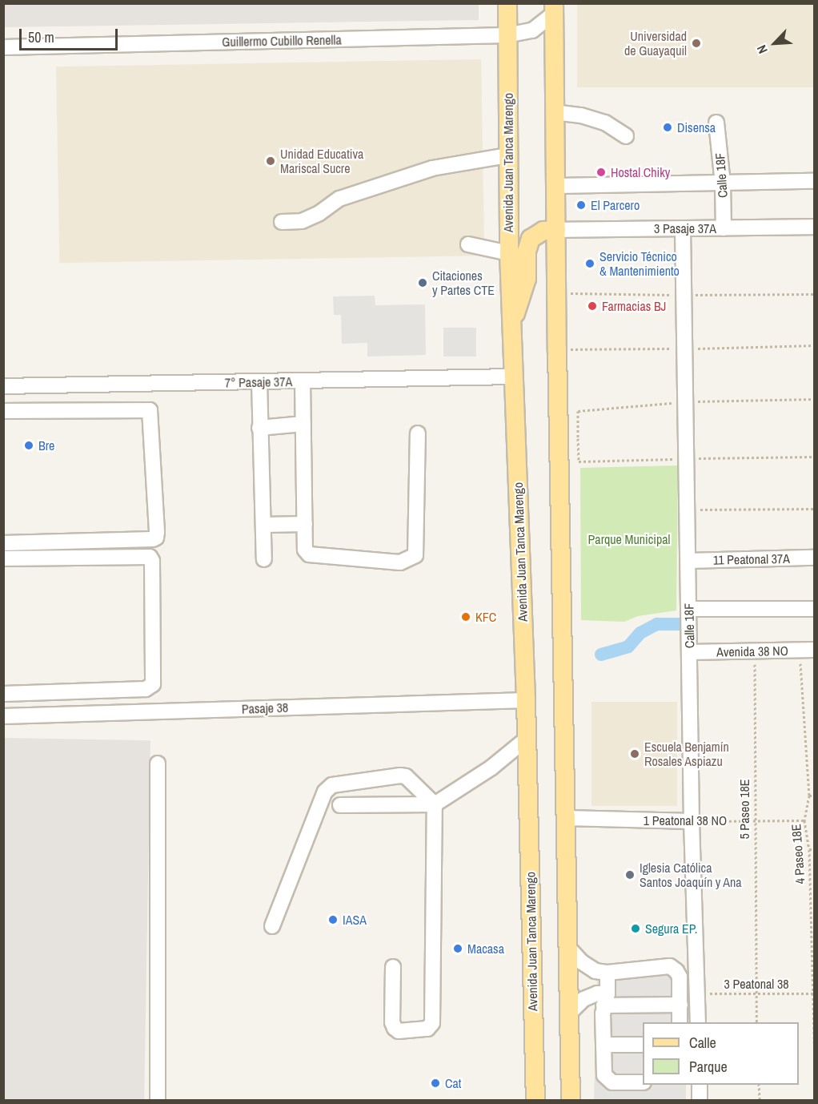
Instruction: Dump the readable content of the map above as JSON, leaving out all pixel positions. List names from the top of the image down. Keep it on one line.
{"streets":{"main road":["Avenida Juan Tanca Marengo"],"street":["Guillermo Cubillo Renella","Calle 18F","3 Pasaje 37A","7° Pasaje 37A","11 Peatonal 37A","Avenida 38 NO","Pasaje 38","1 Peatonal 38 NO"],"path":["5 Paseo 18E","4 Paseo 18E","3 Peatonal 38"]},"crossings":[["Guillermo Cubillo Renella","Avenida Juan Tanca Marengo"],["Avenida Juan Tanca Marengo","7° Pasaje 37A"],["Avenida Juan Tanca Marengo","Pasaje 38"],["Calle 18F","3 Pasaje 37A"],["Calle 18F","11 Peatonal 37A"],["Calle 18F","Avenida 38 NO"],["Calle 18F","1 Peatonal 38 NO"],["Calle 18F","3 Peatonal 38"],["Avenida 38 NO","5 Paseo 18E"],["Avenida 38 NO","4 Paseo 18E"],["5 Paseo 18E","1 Peatonal 38 NO"],["5 Paseo 18E","3 Peatonal 38"],["1 Peatonal 38 NO","4 Paseo 18E"],["4 Paseo 18E","3 Peatonal 38"]],"parks":["Parque Municipal"],"places":["Universidad de Guayaquil","Disensa","Unidad Educativa Mariscal Sucre","Hostal Chiky","El Parcero","Servicio Técnico & Mantenimiento","Citaciones y Partes CTE","Farmacias BJ","Bre","KFC","Escuela Benjamín Rosales Aspiazu","Iglesia Católica Santos Joaquín y Ana","IASA","Segura EP.","Macasa","Cat"],"legend":["Calle","Parque"],"scale_bar":"50 m","north":"bottom left"}
